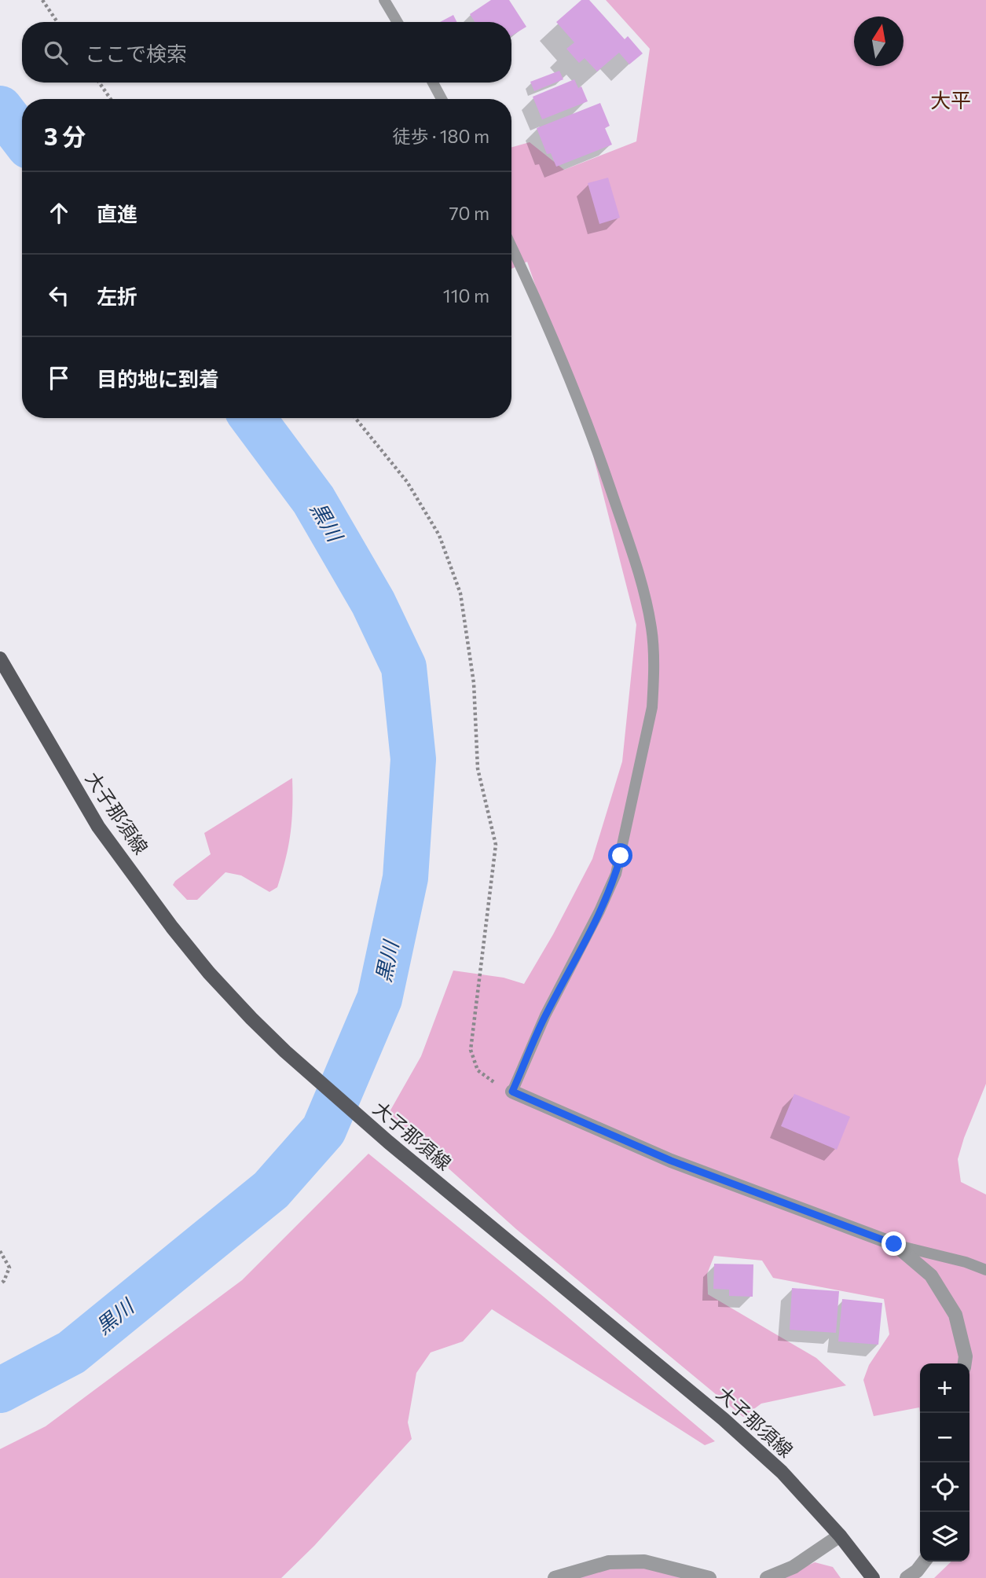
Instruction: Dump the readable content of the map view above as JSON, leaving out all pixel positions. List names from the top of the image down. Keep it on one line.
{"streets":{"main road":["大子那須線"]},"districts":["大平"],"water":["黒川"],"north":"top","page":{"search":"ここで検索","heading":["3 分","徒歩 · 180 m"],"list":[["直進","70 m"],["左折","110 m"],"目的地に到着"],"map_buttons":["+","−"]}}
